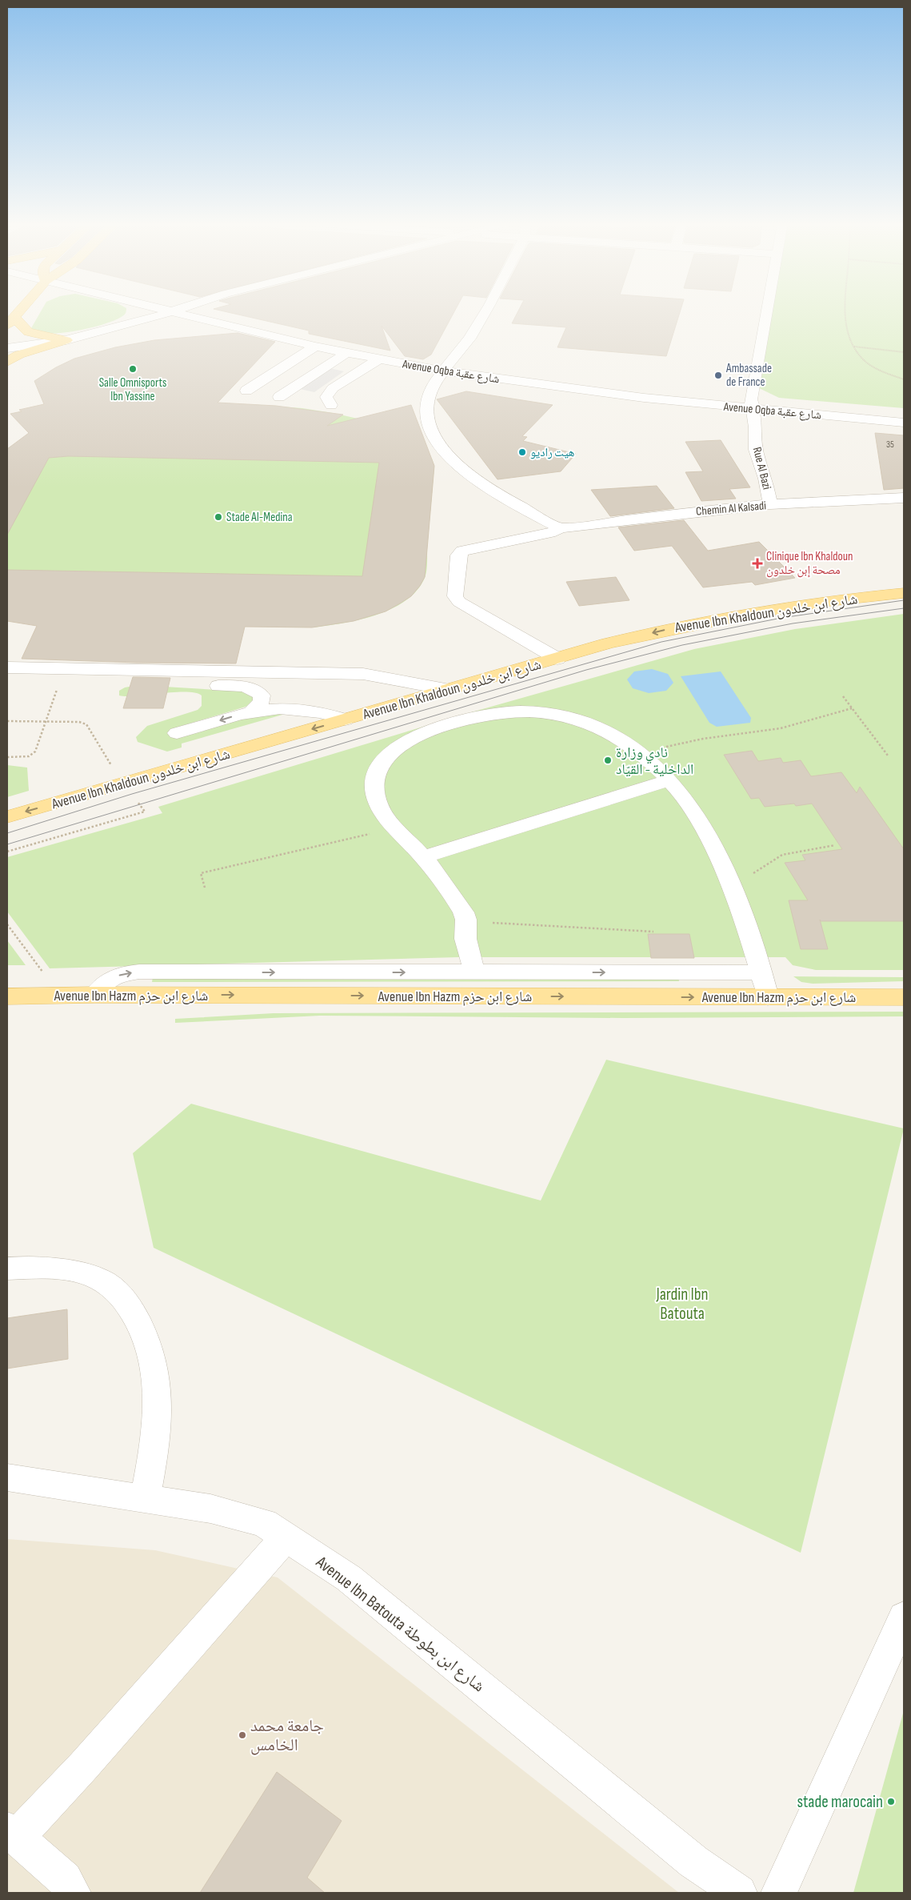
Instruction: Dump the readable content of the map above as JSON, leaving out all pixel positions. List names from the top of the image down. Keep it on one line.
{"streets":{"main road":["Avenue Ibn Khaldoun شارع ابن خلدون","Avenue Ibn Hazm شارع ابن حزم"],"street":["Avenue Oqba شارع عقبة","Rue Al Bazi","Chemin Al Kalsadi","Avenue Ibn Batouta شارع ابن بطوطة"]},"crossings":[["Avenue Oqba شارع عقبة","Rue Al Bazi"],["Rue Al Bazi","Chemin Al Kalsadi"],["Chemin Al Kalsadi","Avenue Ibn Khaldoun شارع ابن خلدون"]],"one_way":["Avenue Ibn Khaldoun شارع ابن خلدون","Avenue Ibn Hazm شارع ابن حزم"],"parks":["Jardin Ibn Batouta"],"places":{"other":["Salle Omnisports Ibn Yassine","Ambassade de France","هيت راديو","Stade Al-Medina","نادي وزارة الداخلية - القيّاد","جامعة محمد الخامس","stade marocain"],"health":["Clinique Ibn Khaldoun مصحة إبن خلدون"]},"house_numbers":["35"]}
